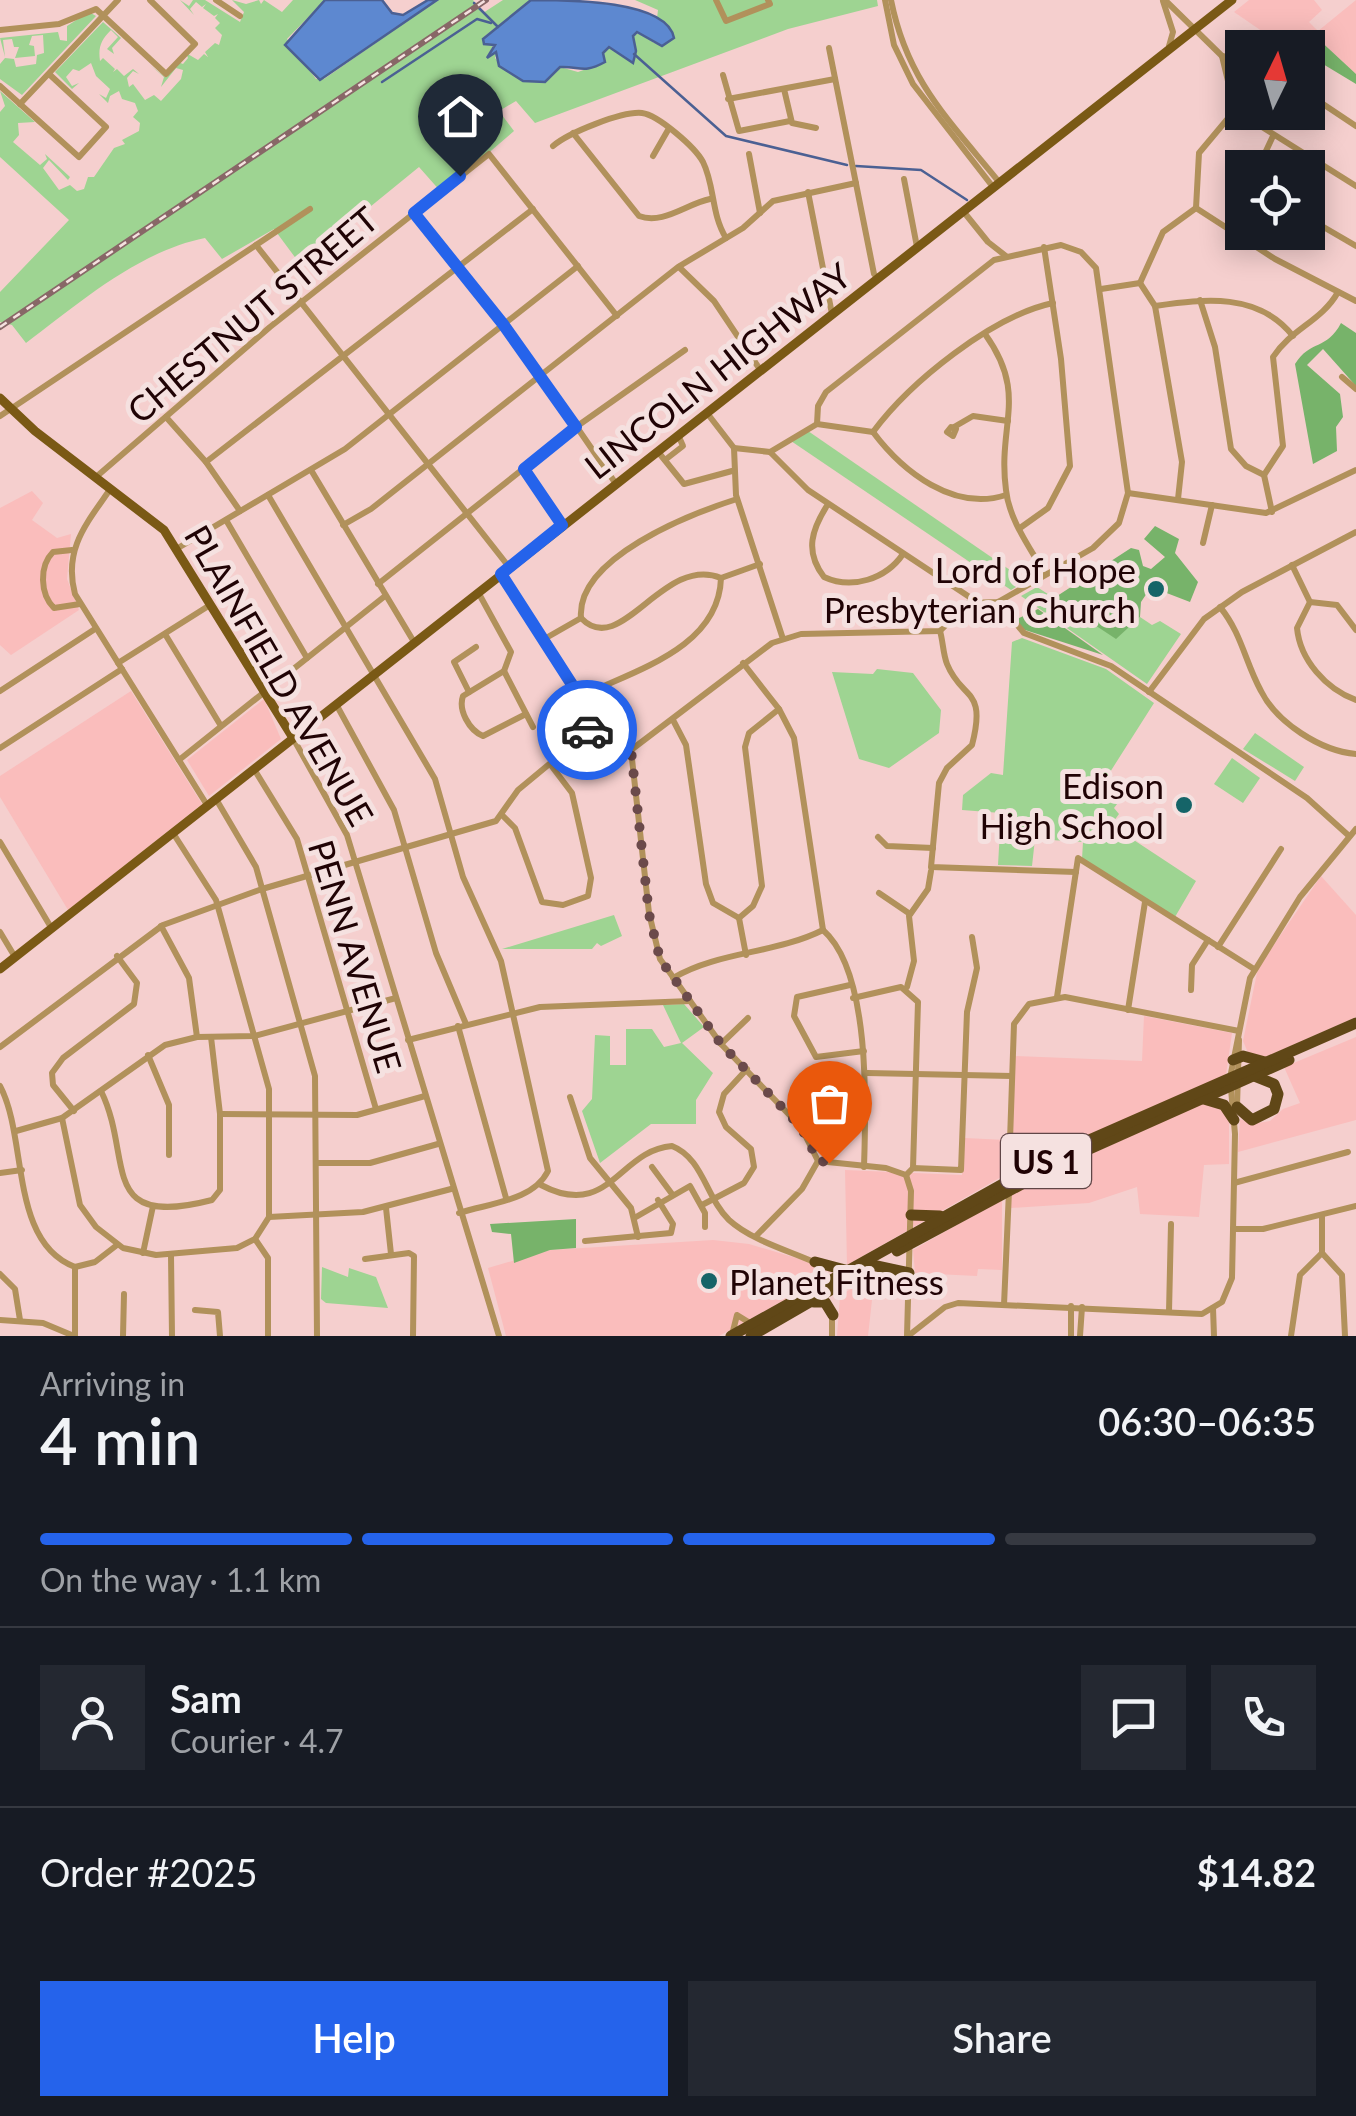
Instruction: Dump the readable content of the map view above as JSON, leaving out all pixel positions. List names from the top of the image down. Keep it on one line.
{"streets":{"highway":["US 1"],"main road":["LINCOLN HIGHWAY","PLAINFIELD AVENUE"],"street":["CHESTNUT STREET","PENN AVENUE"]},"crossings":[["CHESTNUT STREET","PLAINFIELD AVENUE"],["LINCOLN HIGHWAY","PLAINFIELD AVENUE"],["LINCOLN HIGHWAY","PENN AVENUE"]],"places":["Lord of Hope Presbyterian Church","Edison High School","Planet Fitness"],"north":"top","page":{"heading":["4 min","Arriving in","06:30–06:35"],"panel":["Sam","Courier · 4.7","Order #2025","$14.82"],"bar":"On the way · 1.1 km","buttons":["Help","Share"]}}
